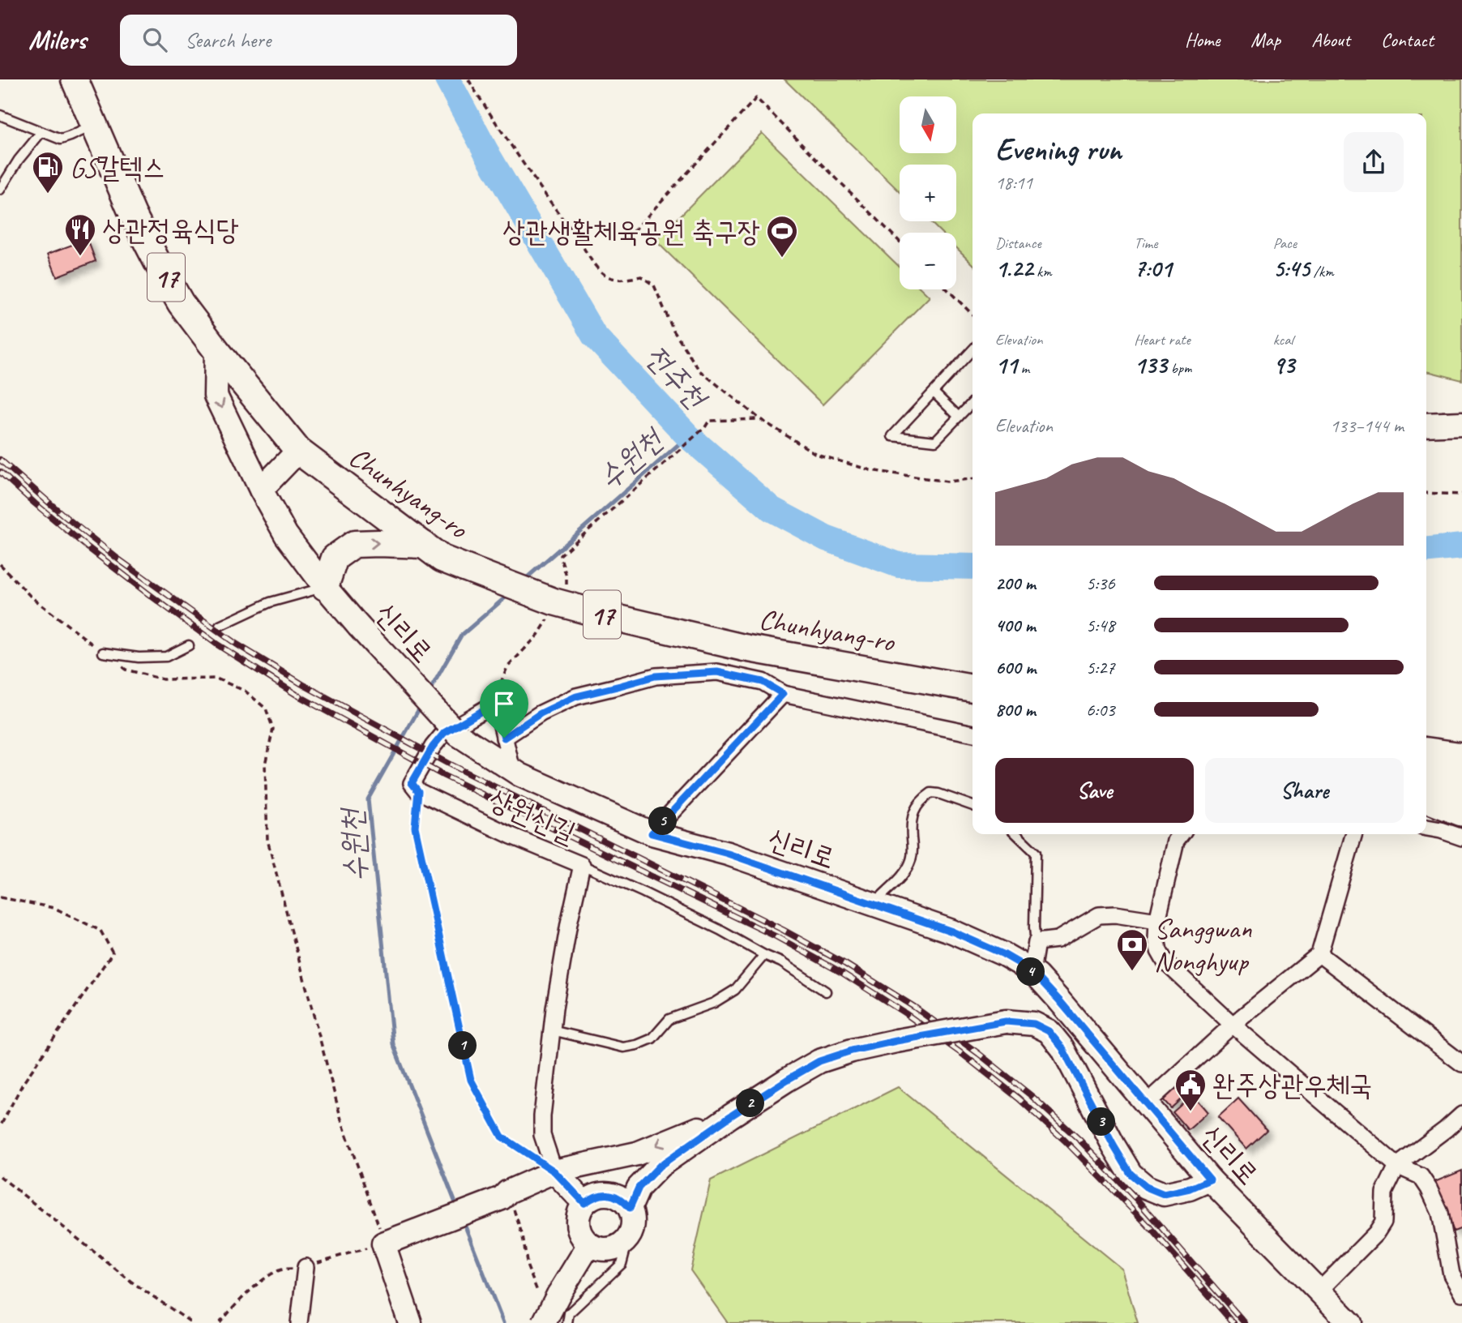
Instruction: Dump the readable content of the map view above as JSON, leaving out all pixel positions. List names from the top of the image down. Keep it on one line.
{"streets":{"main road":["17","Chunhyang-ro","신리로"],"street":["상원신길"]},"crossings":[["Chunhyang-ro","신리로"],["신리로","상원신길"]],"water":["전주천","수원천"],"places":{"fuel station":["GS칼텍스"],"restaurant":["상관정육식당"],"sports":["상관생활체육공원 축구장"],"bank":["Sanggwan Nonghyup"],"public building":["완주상관우체국"]},"north":"bottom","page":{"header":"Milers","search":"Search here","nav":["Home","Map","About","Contact"],"map_buttons":["+","−"],"heading":["Evening run","18:11"],"stats":[["Distance","1.22 km"],["Time","7:01"],["Pace","5:45 /km"],["Elevation","11 m"],["Heart rate","133 bpm"],["kcal","93"]],"chart":["Elevation","133–144 m"],"list":[{"name":"200 m","note":"5:36"},{"name":"400 m","note":"5:48"},{"name":"600 m","note":"5:27"},{"name":"800 m","note":"6:03"}],"buttons":["Save","Share"],"pins":["5","4","1","2","3"]}}
